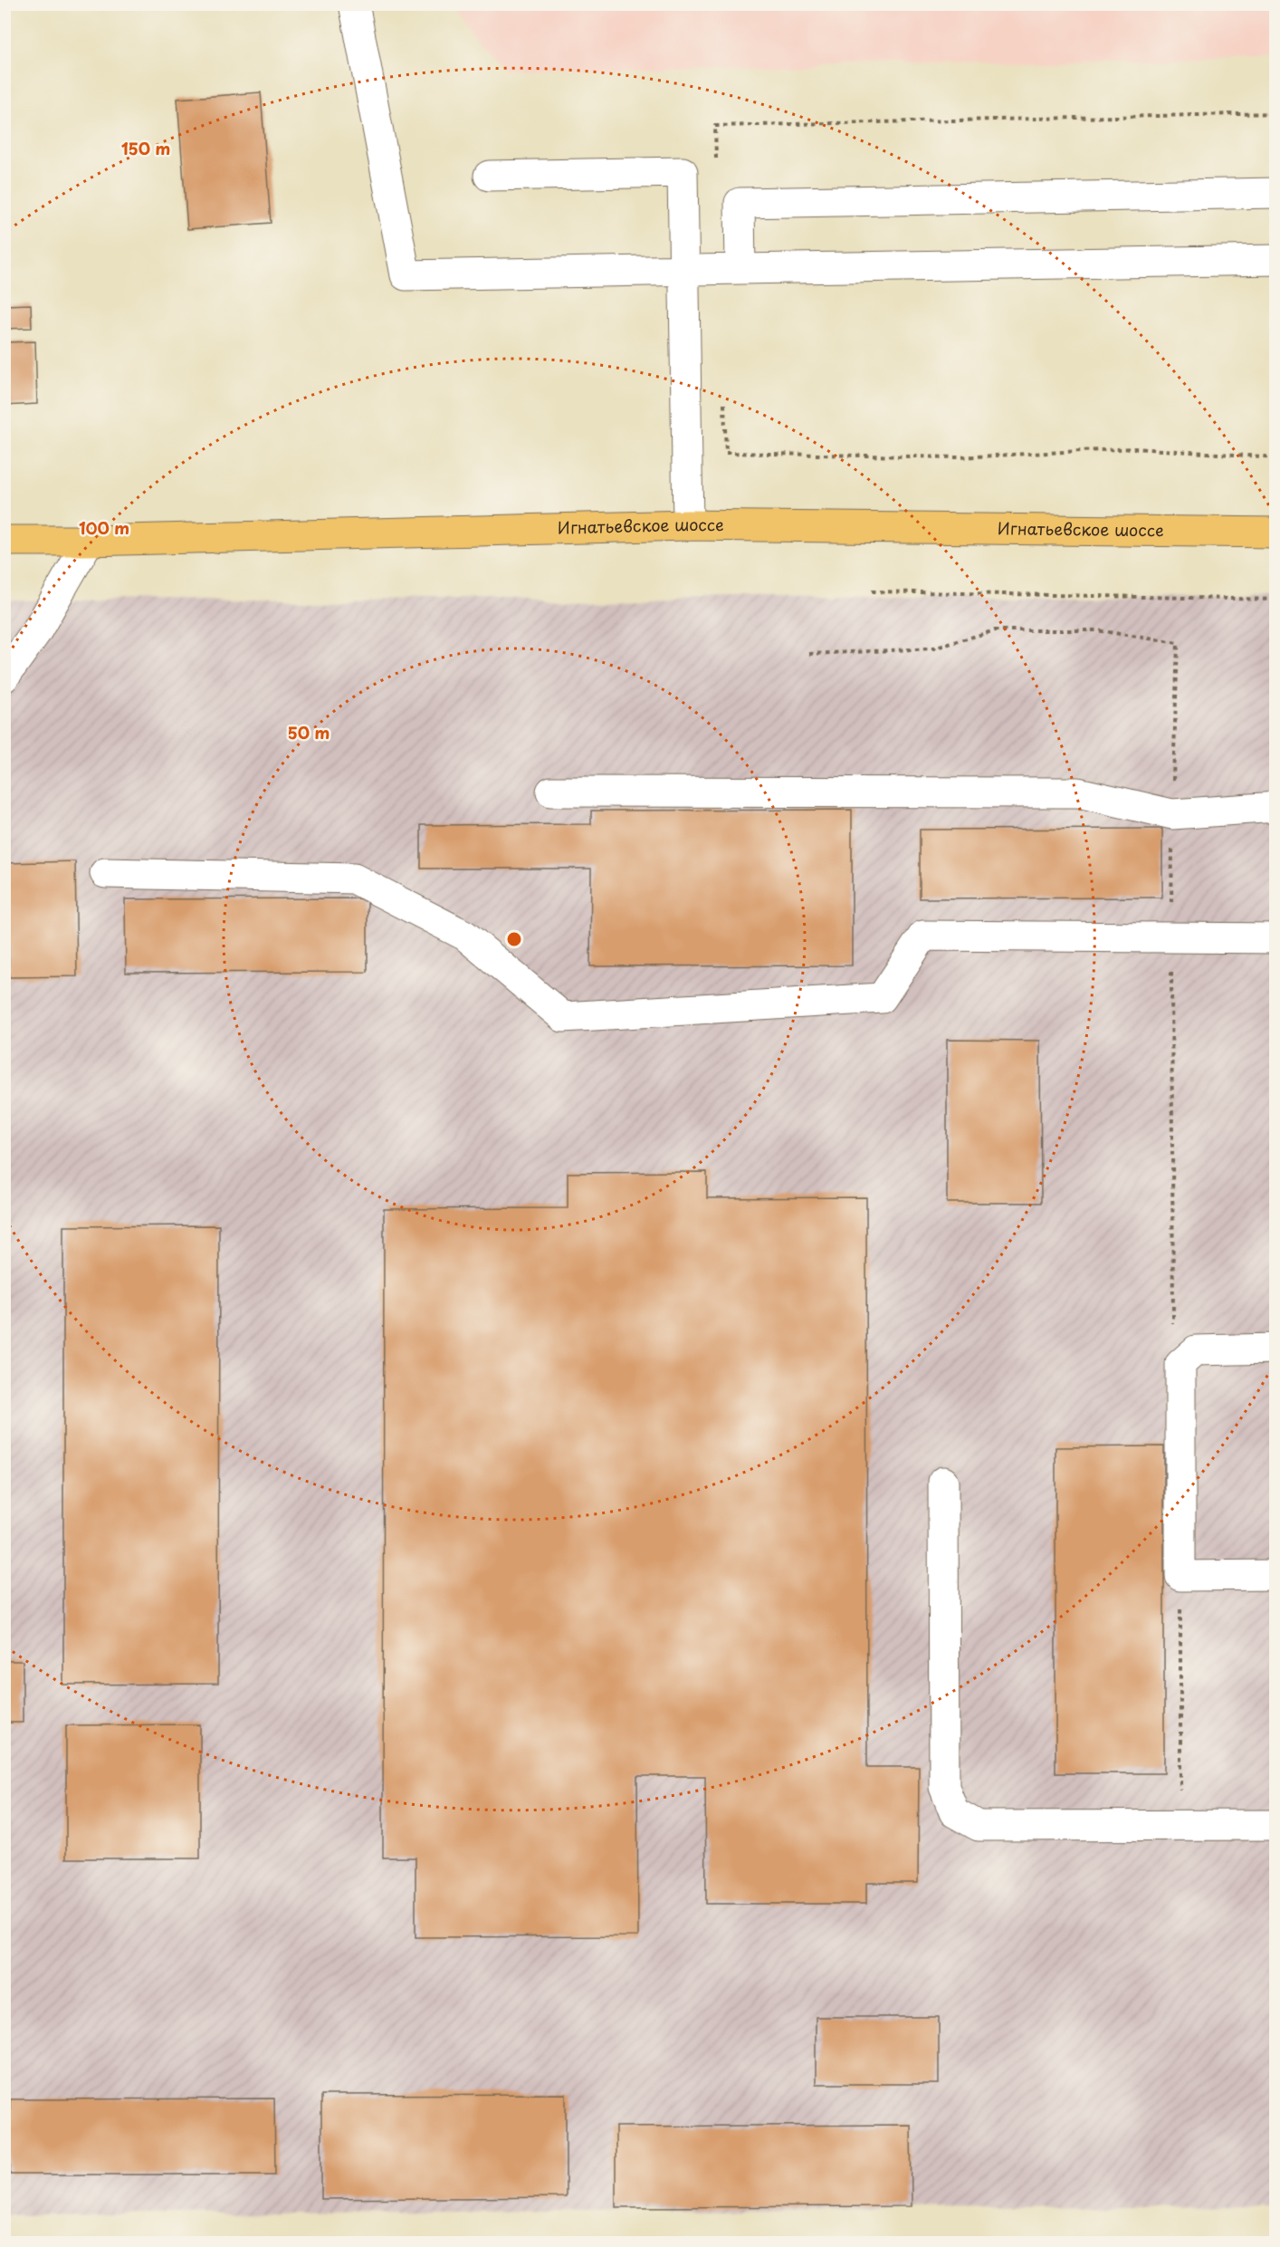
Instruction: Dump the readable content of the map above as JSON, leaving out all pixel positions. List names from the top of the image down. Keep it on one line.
{"streets":{"main road":["Игнатьевское шоссе"]},"rings":["150 m","100 m","50 m"]}
